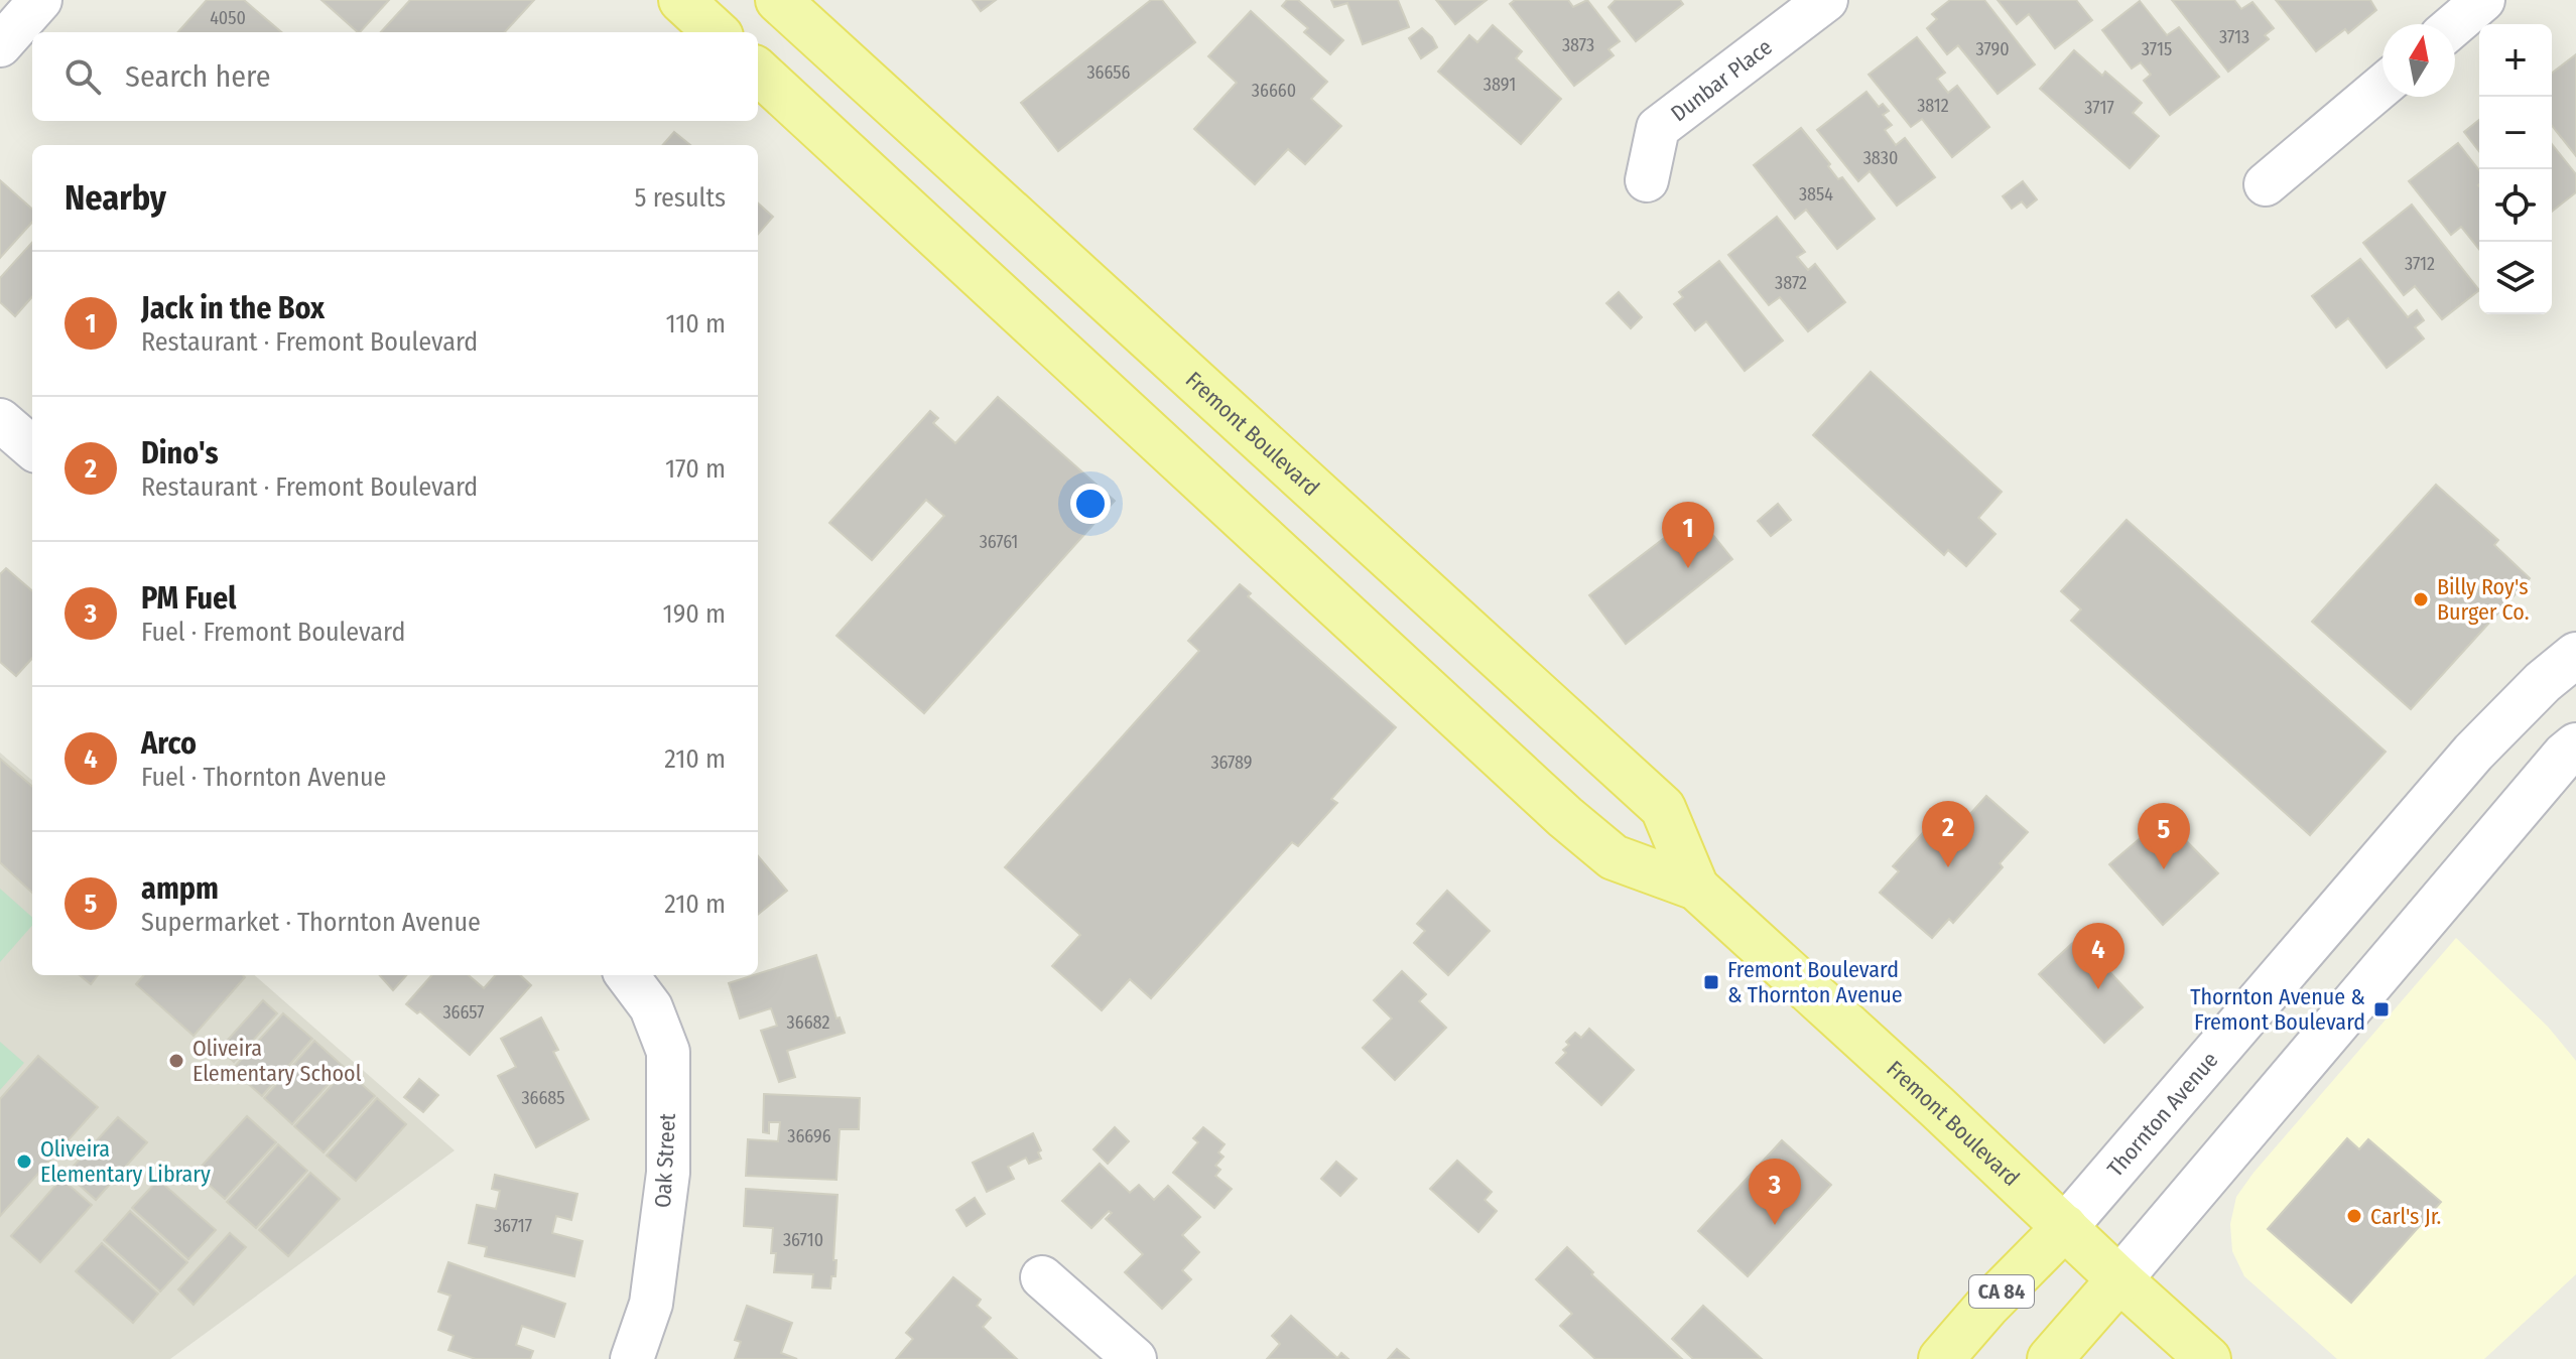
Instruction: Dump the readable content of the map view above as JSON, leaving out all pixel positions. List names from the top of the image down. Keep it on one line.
{"streets":{"main road":["Fremont Boulevard","Thornton Avenue","CA 84"],"street":["Dunbar Place","Oak Street"]},"crossings":[["Fremont Boulevard","Thornton Avenue"]],"places":{"other":["Billy Roy's Burger Co.","Oliveira Elementary School","Oliveira Elementary Library","Carl's Jr."],"transit":["Fremont Boulevard & Thornton Avenue","Thornton Avenue & Fremont Boulevard"]},"house_numbers":["4050","3713","3873","3790","3715","36656","3891","36660","3812","3717","3830","3854","3712","3872","36761","36789","36657","36682","36685","36696","36717","36710"],"north":"top","page":{"map_buttons":["+","−"],"search":"Search here","heading":["Nearby","5 results"],"list":[{"mark":"1","name":"Jack in the Box","note":"Restaurant · Fremont Boulevard","value":"110 m"},{"mark":"2","name":"Dino's","note":"Restaurant · Fremont Boulevard","value":"170 m"},{"mark":"3","name":"PM Fuel","note":"Fuel · Fremont Boulevard","value":"190 m"},{"mark":"4","name":"Arco","note":"Fuel · Thornton Avenue","value":"210 m"},{"mark":"5","name":"ampm","note":"Supermarket · Thornton Avenue","value":"210 m"}],"pins":["1","2","5","4","3"]}}
